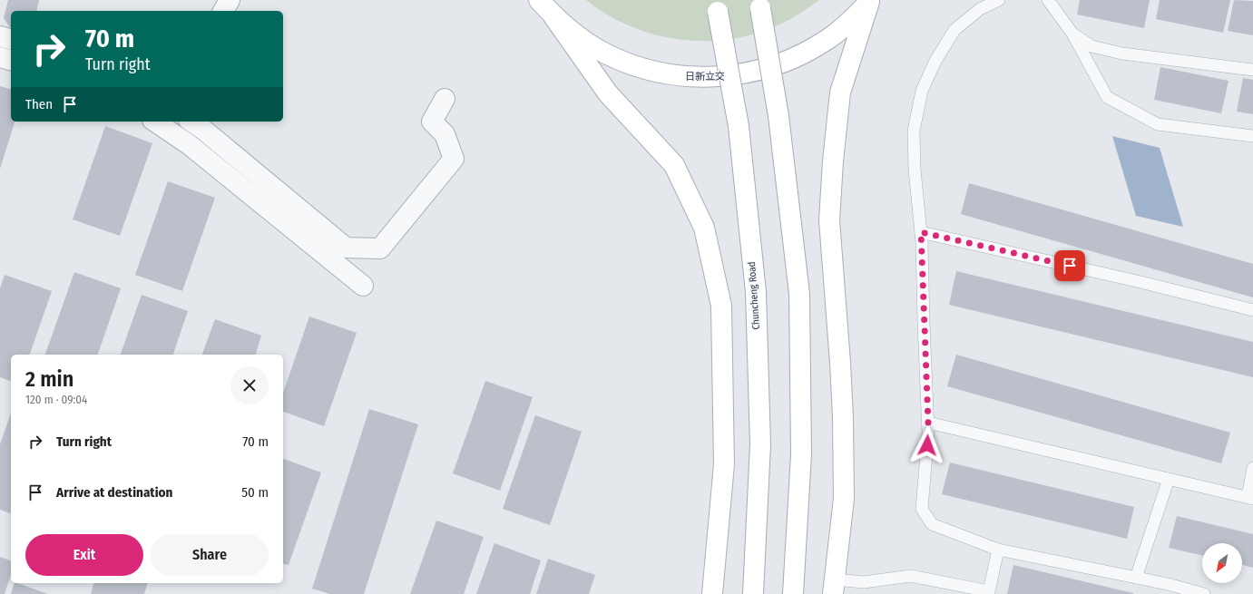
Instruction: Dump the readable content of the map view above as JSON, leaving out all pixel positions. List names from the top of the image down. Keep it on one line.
{"streets":{"main road":["日新立交","Chuncheng Road"]},"north":"bottom left","page":{"turn":["70 m","Turn right"],"then":"Then","heading":["2 min","120 m · 09:04"],"list":[{"name":"Turn right","value":"70 m"},{"name":"Arrive at destination","value":"50 m"}],"buttons":["Exit","Share"]}}
